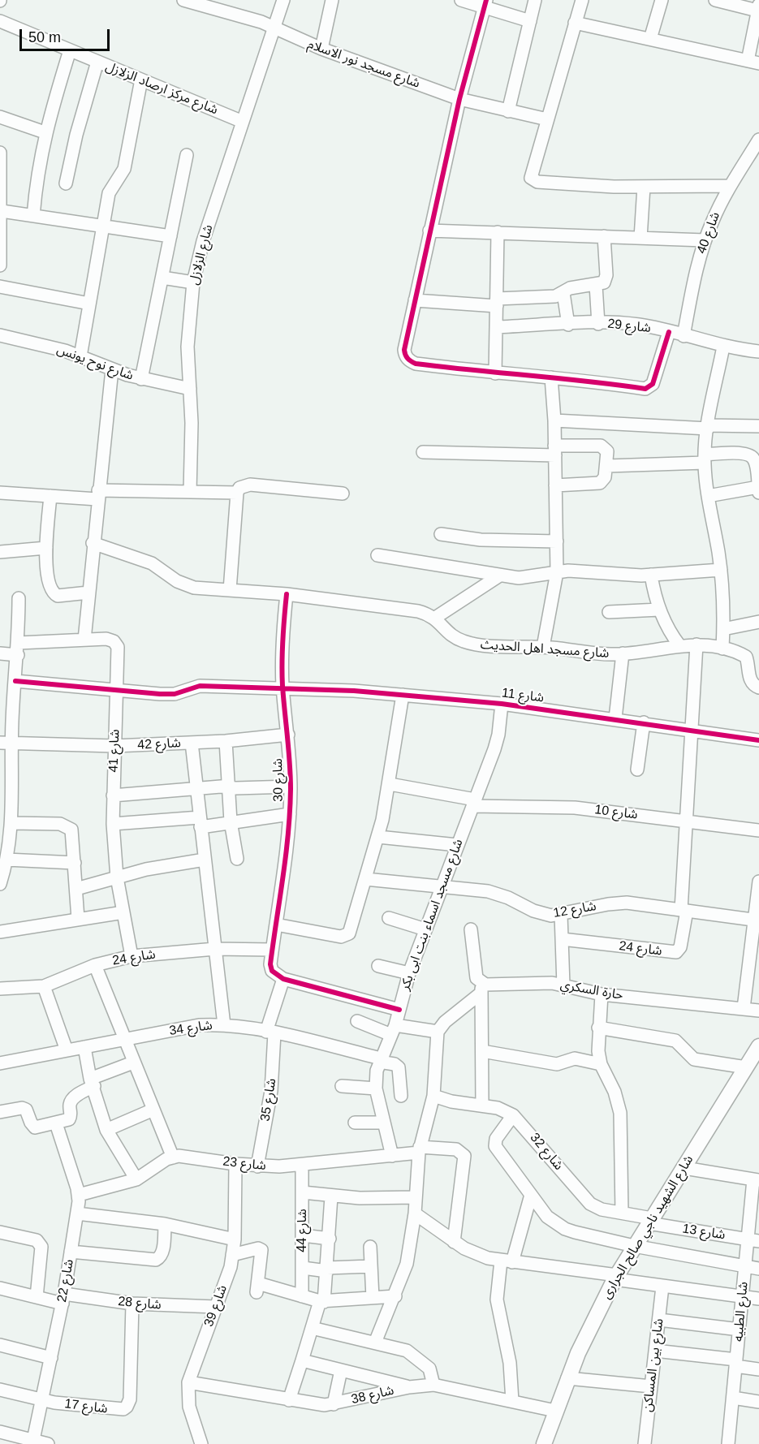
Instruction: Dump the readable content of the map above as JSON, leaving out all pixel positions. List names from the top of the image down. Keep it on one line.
{"streets":{"street":["شارع مسجد نور الاسلام","شارع مركز ارصاد الزلازل","شارع 40","شارع الزلازل","شارع 29","شارع نوح يونس","شارع مسجد اهل الحديث","شارع 11","شارع 42","شارع 41","شارع 30","شارع 10","شارع 12","شارع مسجد اسماء بنت ابى بكر","شارع 24","حارة السكري","شارع 34","شارع 35","شارع 32","شارع 23","شارع الشهيد ناجي صالح الجرارى","شارع 44","شارع 13","شارع 22","شارع 28","شارع 39","شارع الطبيه","شارع بين المساكن","شارع 38","شارع 17"]},"crossings":[["شارع مسجد نور الاسلام","شارع الزلازل"],["شارع مركز ارصاد الزلازل","شارع الزلازل"],["شارع 40","شارع 29"],["شارع الزلازل","شارع نوح يونس"],["شارع مسجد اهل الحديث","شارع 30"],["شارع 11","شارع 41"],["شارع 11","شارع 30"],["شارع 11","شارع مسجد اسماء بنت ابى بكر"],["شارع 42","شارع 41"],["شارع 42","شارع 30"],["شارع 41","شارع 24"],["شارع 30","شارع 24"],["شارع 30","شارع 35"],["شارع 10","شارع مسجد اسماء بنت ابى بكر"],["شارع 12","شارع مسجد اسماء بنت ابى بكر"],["شارع 12","شارع 24"],["شارع مسجد اسماء بنت ابى بكر","شارع 34"],["شارع مسجد اسماء بنت ابى بكر","شارع 23"],["شارع 34","شارع 35"],["شارع 35","شارع 23"],["شارع 32","شارع الشهيد ناجي صالح الجرارى"],["شارع 32","شارع 13"],["شارع 23","شارع 44"],["شارع 23","شارع 39"],["شارع الشهيد ناجي صالح الجرارى","شارع 13"],["شارع الشهيد ناجي صالح الجرارى","شارع 38"],["شارع 13","شارع الطبيه"],["شارع 22","شارع 28"],["شارع 22","شارع 17"],["شارع 28","شارع 39"],["شارع 28","شارع 17"],["شارع 39","شارع 38"]],"scale_bar":"50 m"}
